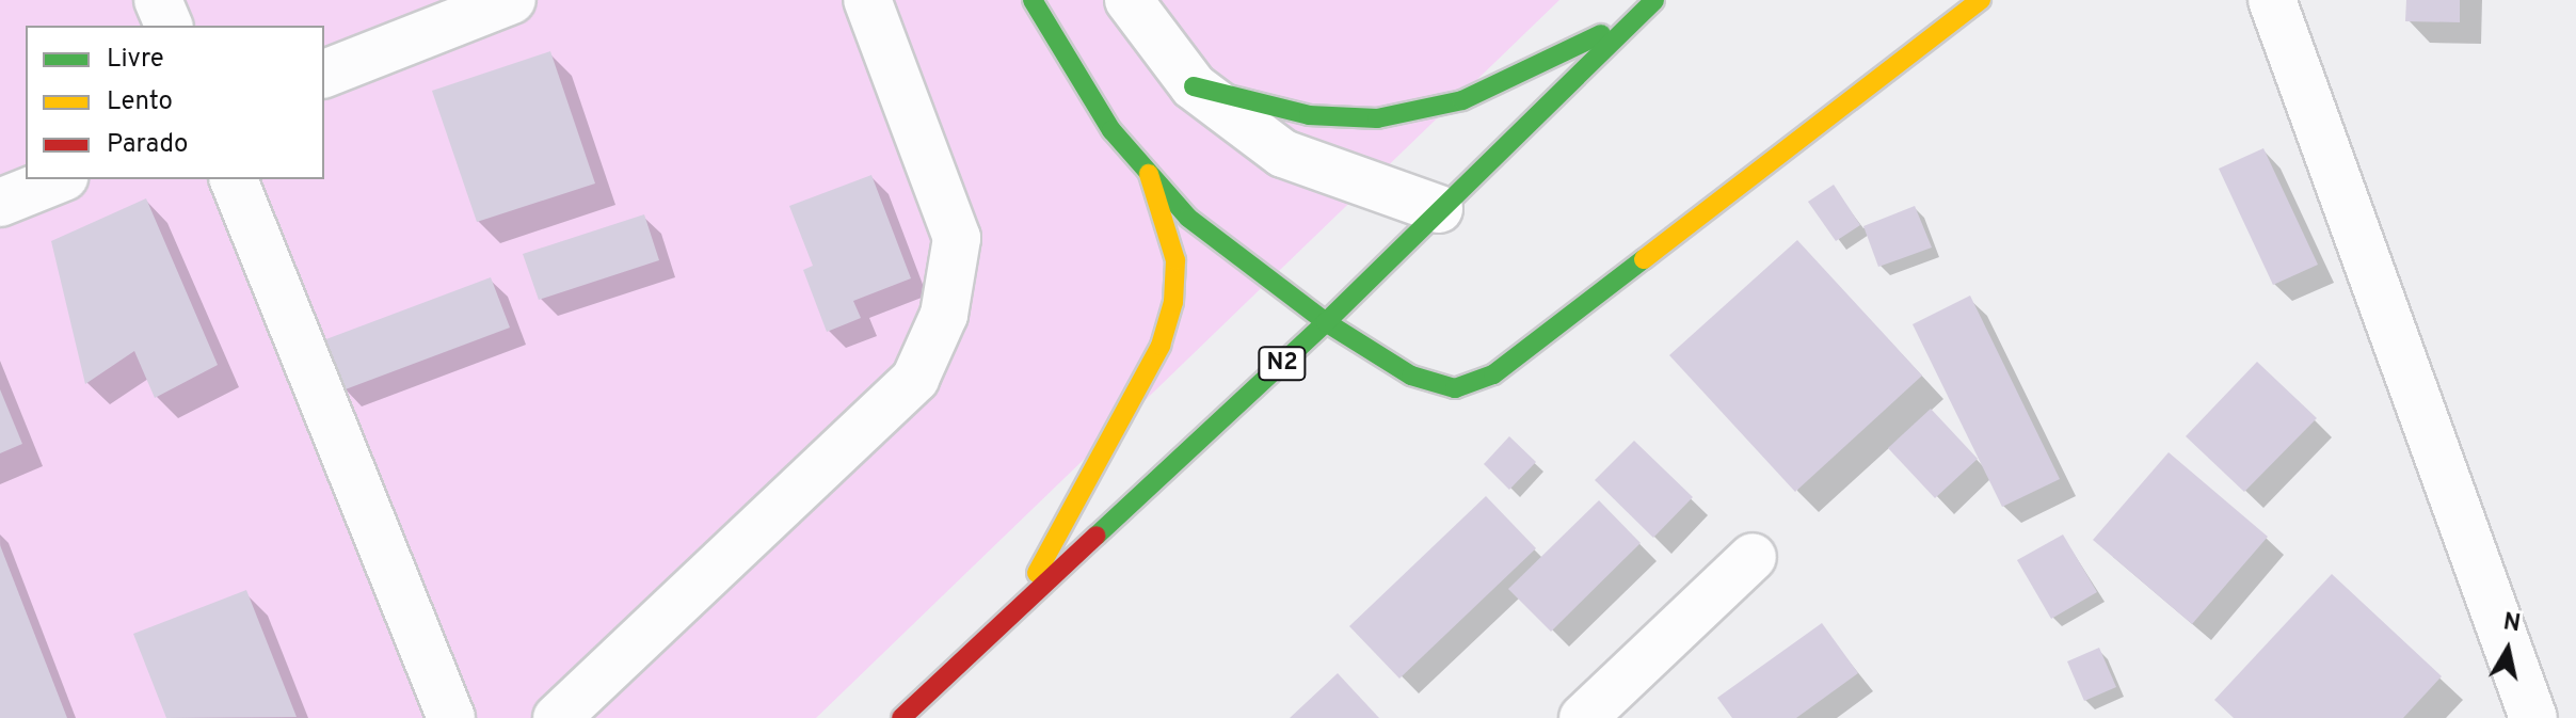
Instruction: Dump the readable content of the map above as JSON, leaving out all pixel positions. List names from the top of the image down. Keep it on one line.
{"streets":{"main road":["N2"]},"legend":["Livre","Lento","Parado"],"north":"top"}
